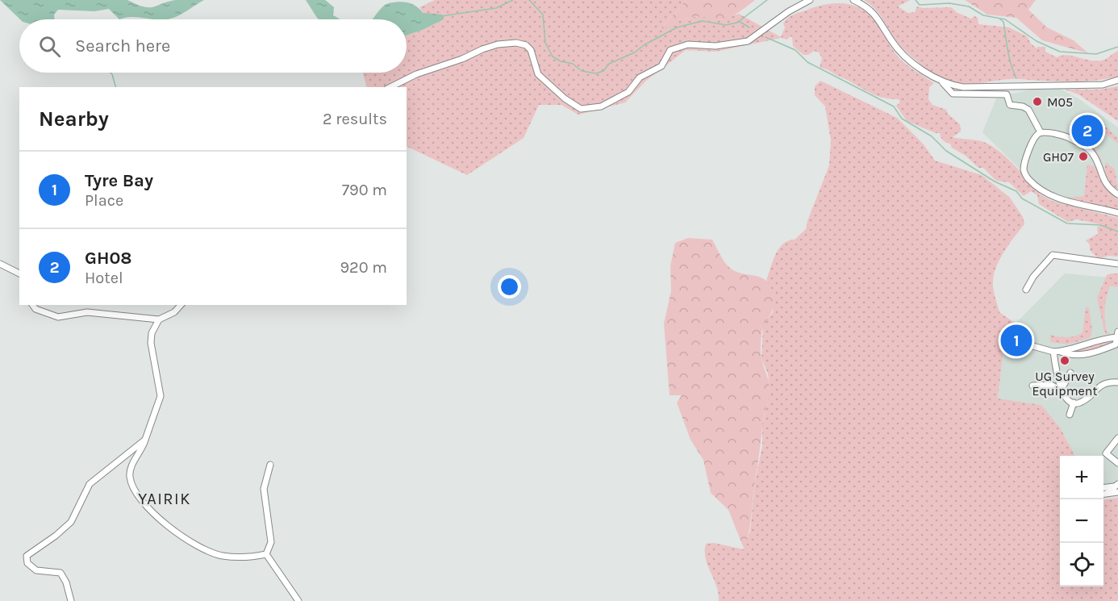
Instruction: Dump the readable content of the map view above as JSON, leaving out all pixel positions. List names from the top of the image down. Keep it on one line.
{"districts":["YAIRIK"],"places":["M05","GH07","UG Survey Equipment"],"page":{"search":"Search here","heading":["Nearby","2 results"],"pins":["2","1"],"list":[{"mark":"1","name":"Tyre Bay","note":"Place","value":"790 m"},{"mark":"2","name":"GH08","note":"Hotel","value":"920 m"}],"map_buttons":["+","−"]}}
